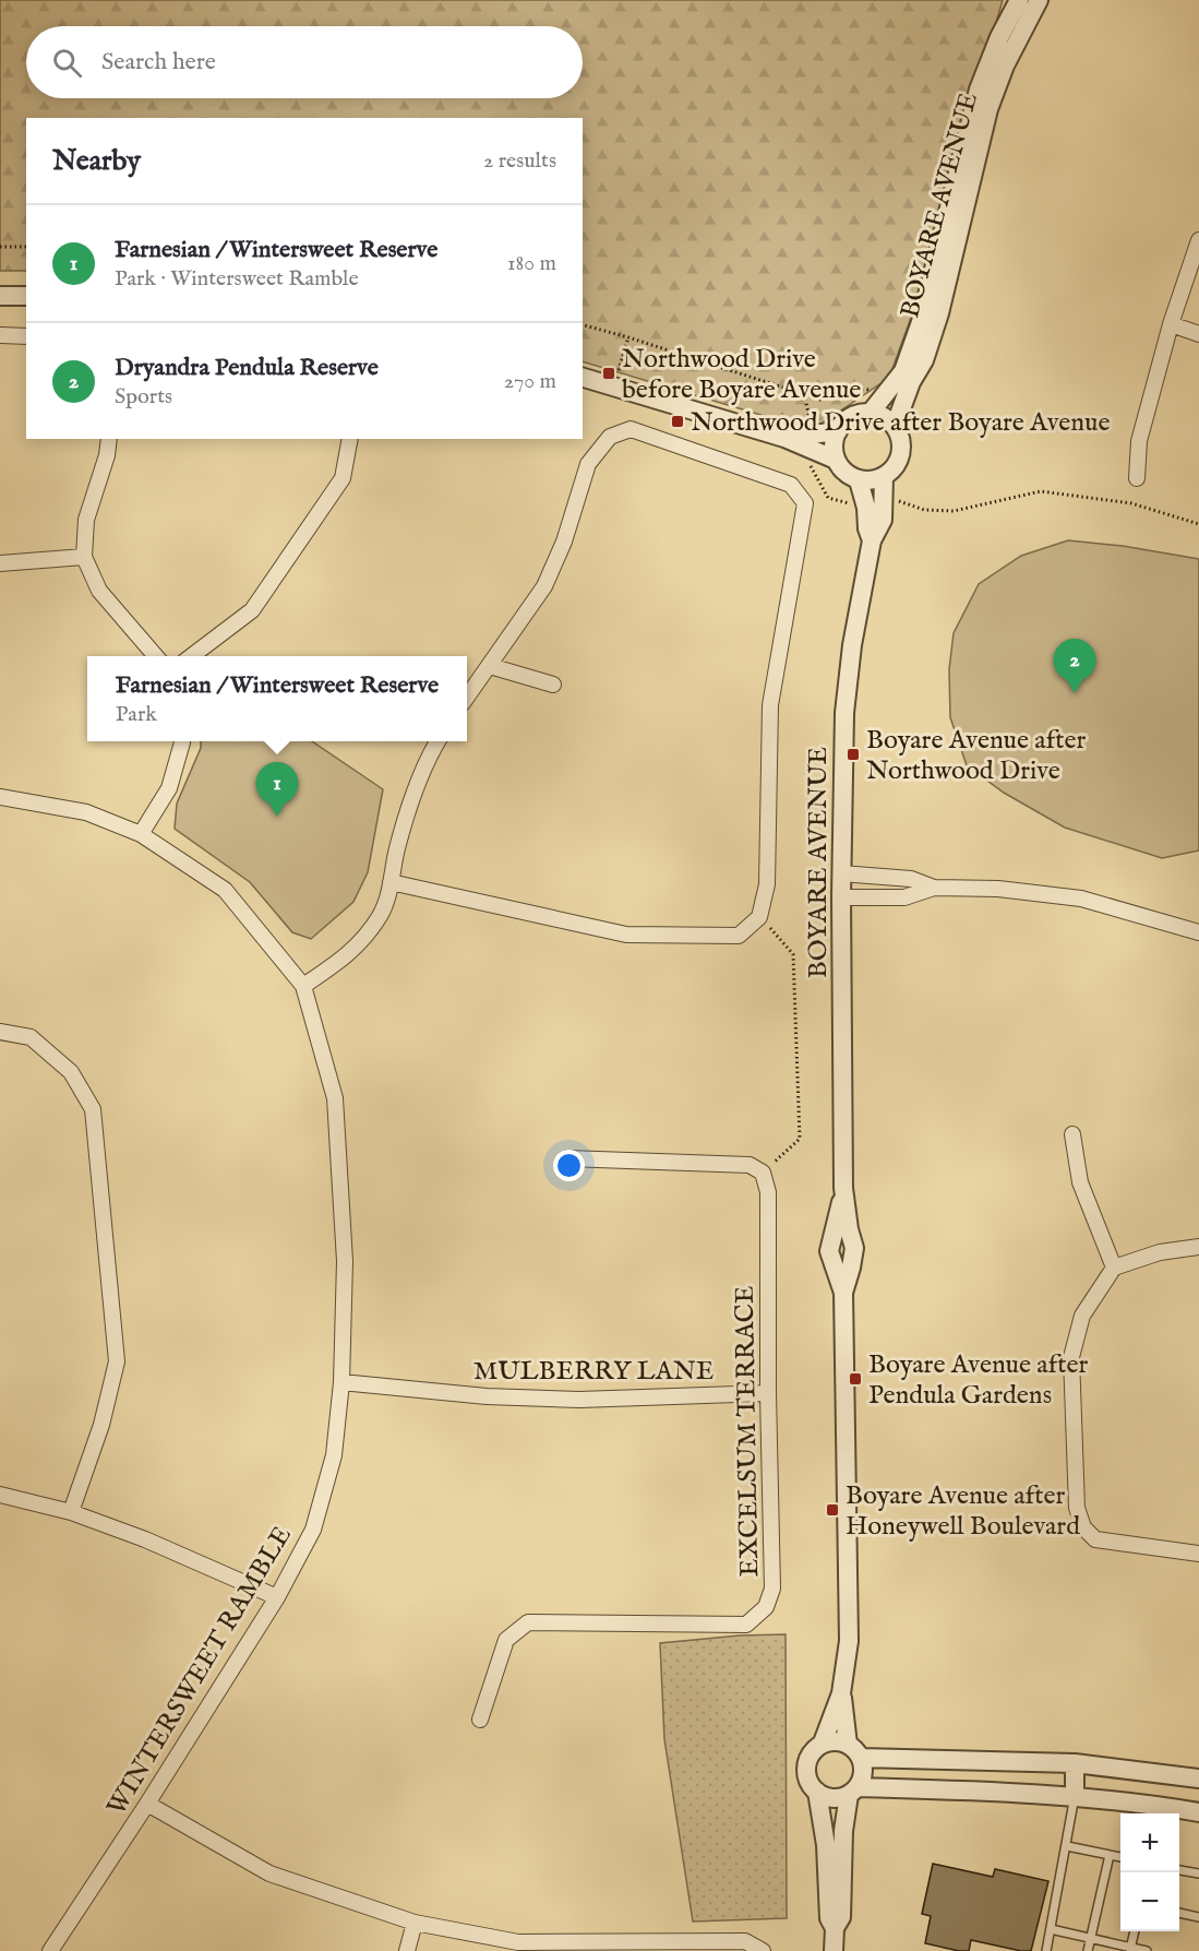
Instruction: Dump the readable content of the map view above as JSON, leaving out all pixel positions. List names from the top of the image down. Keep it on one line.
{"streets":{"street":["BOYARE AVENUE","MULBERRY LANE","EXCELSUM TERRACE","WINTERSWEET RAMBLE"]},"crossings":[["MULBERRY LANE","EXCELSUM TERRACE"],["MULBERRY LANE","WINTERSWEET RAMBLE"]],"places":{"transit":["Northwood Drive before Boyare Avenue","Northwood Drive after Boyare Avenue","Boyare Avenue after Northwood Drive","Boyare Avenue after Pendula Gardens","Boyare Avenue after Honeywell Boulevard"]},"page":{"search":"Search here","heading":["Nearby","2 results"],"list":[{"mark":"1","name":"Farnesian / Wintersweet Reserve","note":"Park · Wintersweet Ramble","value":"180 m"},{"mark":"2","name":"Dryandra Pendula Reserve","note":"Sports","value":"270 m"}],"pins":["2","1"],"popup":["Farnesian / Wintersweet Reserve","Park"],"map_buttons":["+","−"]}}
